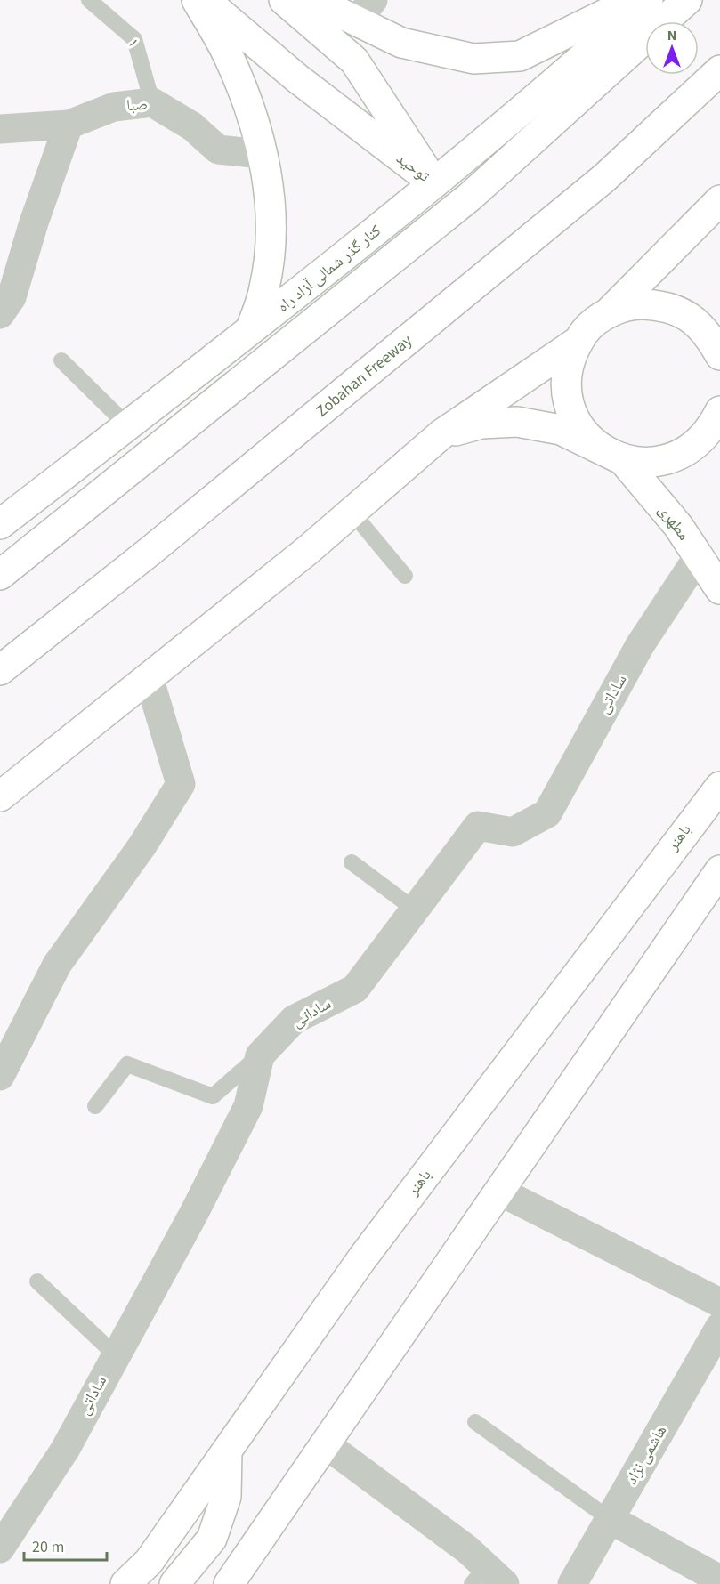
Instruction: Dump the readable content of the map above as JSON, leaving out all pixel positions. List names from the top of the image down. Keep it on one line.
{"streets":{"main road":["توحید","کنار گذر شمالی آزاد راه","Zobahan Freeway","مطهری","باهنر"],"street":["صبا","ساداتی","هاشمی نژاد"],"lane":["۱"]},"crossings":[["۱","صبا"],["توحید","کنار گذر شمالی آزاد راه"],["مطهری","ساداتی"]],"scale_bar":"20 m","north":"top"}
